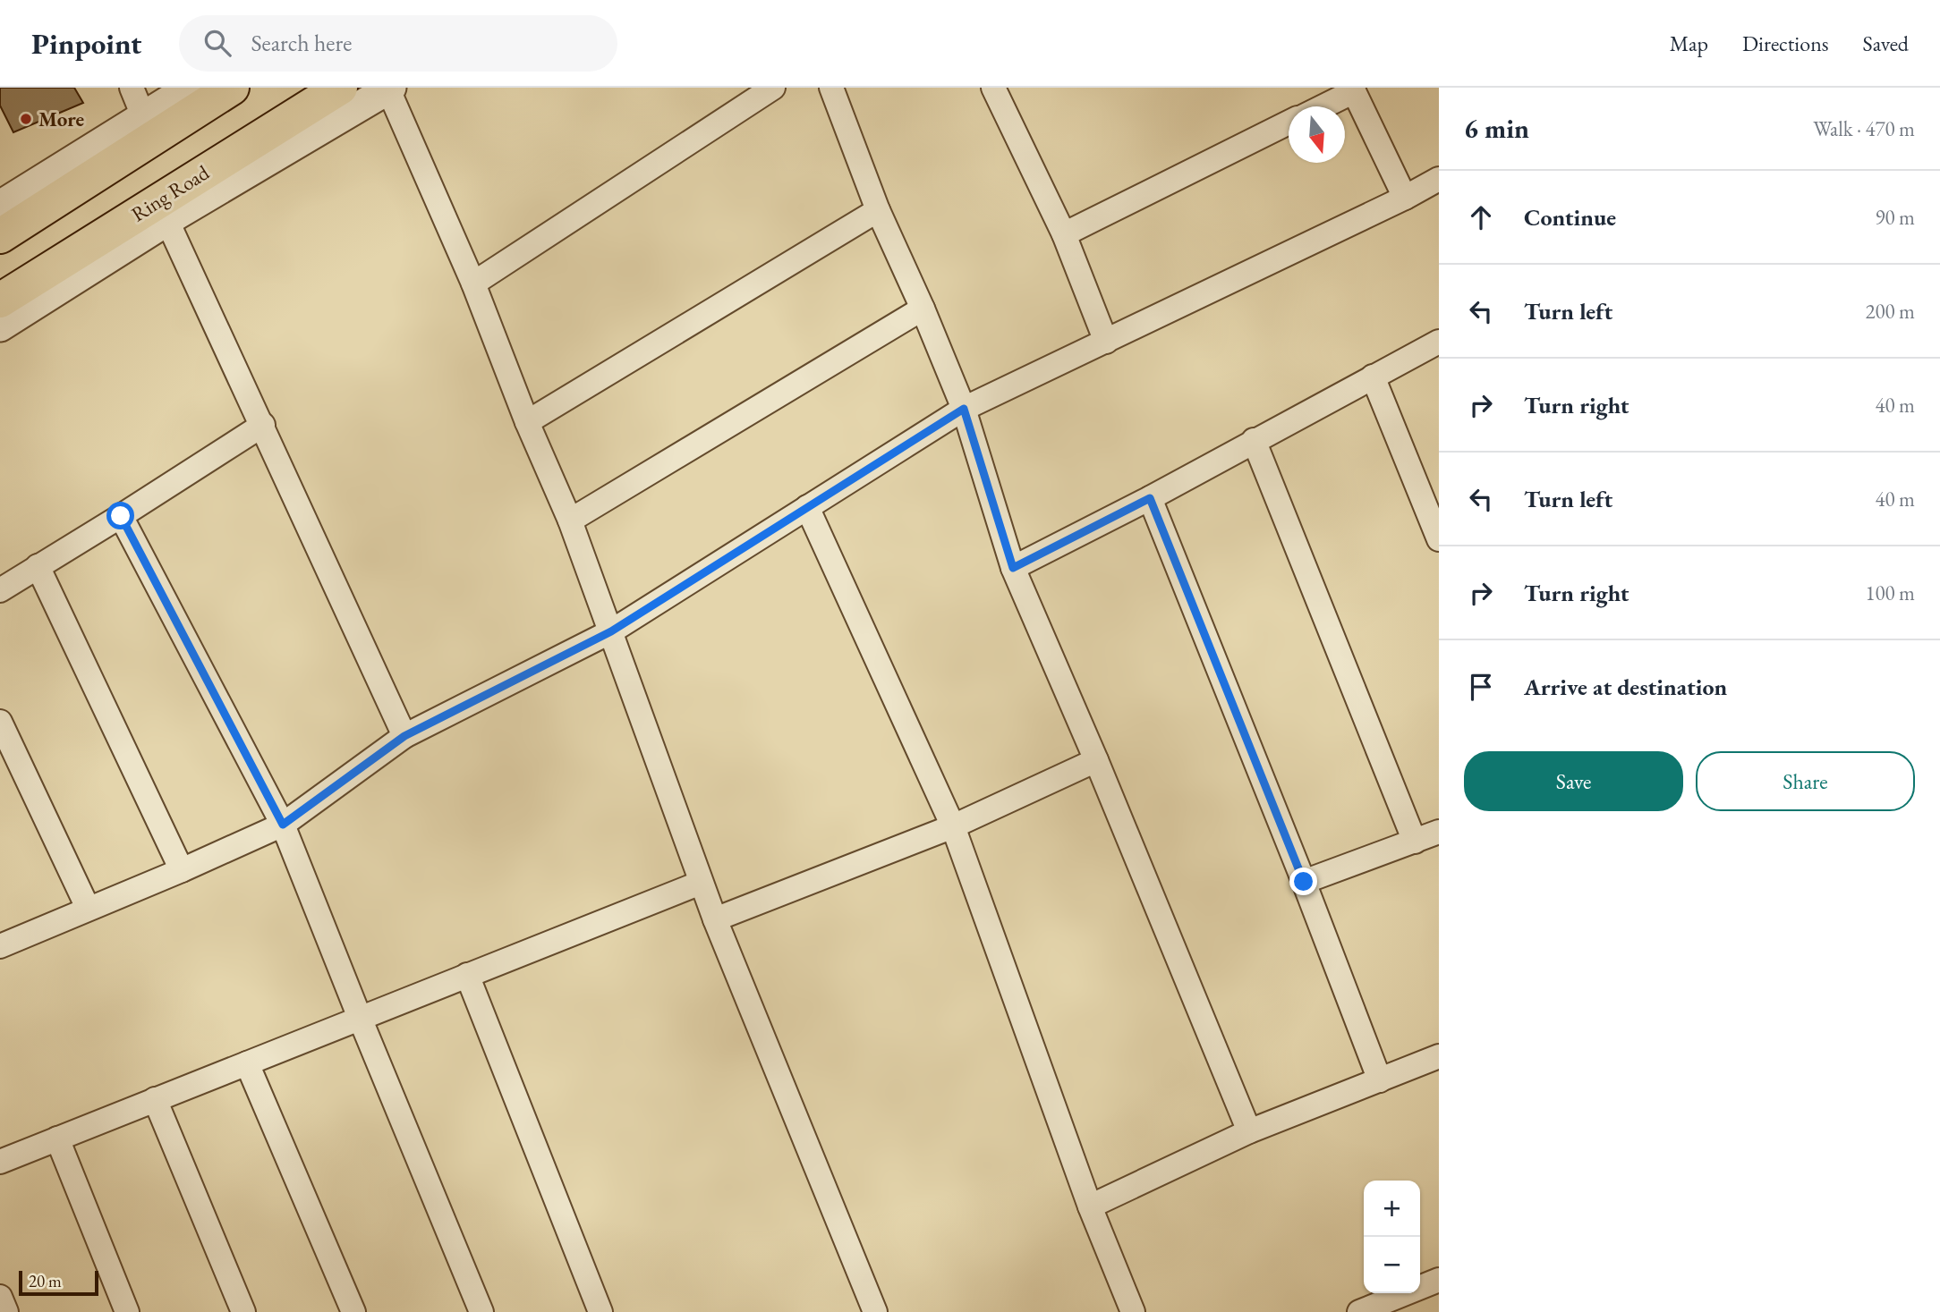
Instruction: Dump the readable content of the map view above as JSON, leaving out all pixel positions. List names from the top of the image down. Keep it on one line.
{"streets":{"highway":["Ring Road"]},"places":["More"],"scale_bar":"20 m","north":"bottom","page":{"header":"Pinpoint","search":"Search here","nav":["Map","Directions","Saved"],"heading":["6 min","Walk · 470 m"],"list":[["Continue","90 m"],["Turn left","200 m"],["Turn right","40 m"],["Turn left","40 m"],["Turn right","100 m"],"Arrive at destination"],"buttons":["Save","Share"],"map_buttons":["+","−"],"scale":"20 m"}}
